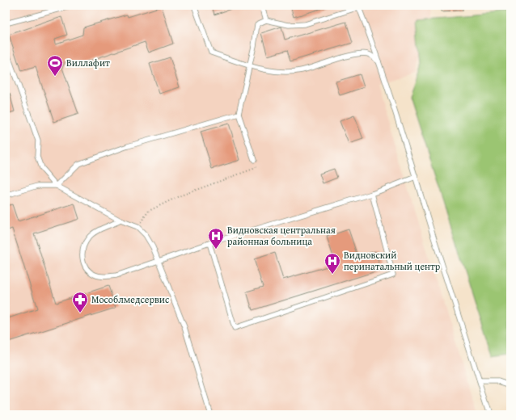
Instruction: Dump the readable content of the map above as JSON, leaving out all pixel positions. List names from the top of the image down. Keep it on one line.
{"places":{"sports":["Виллафит"],"hospital":["Видновская центральная районная больница","Видновский перинатальный центр"],"pharmacy":["Мособлмедсервис"]}}
